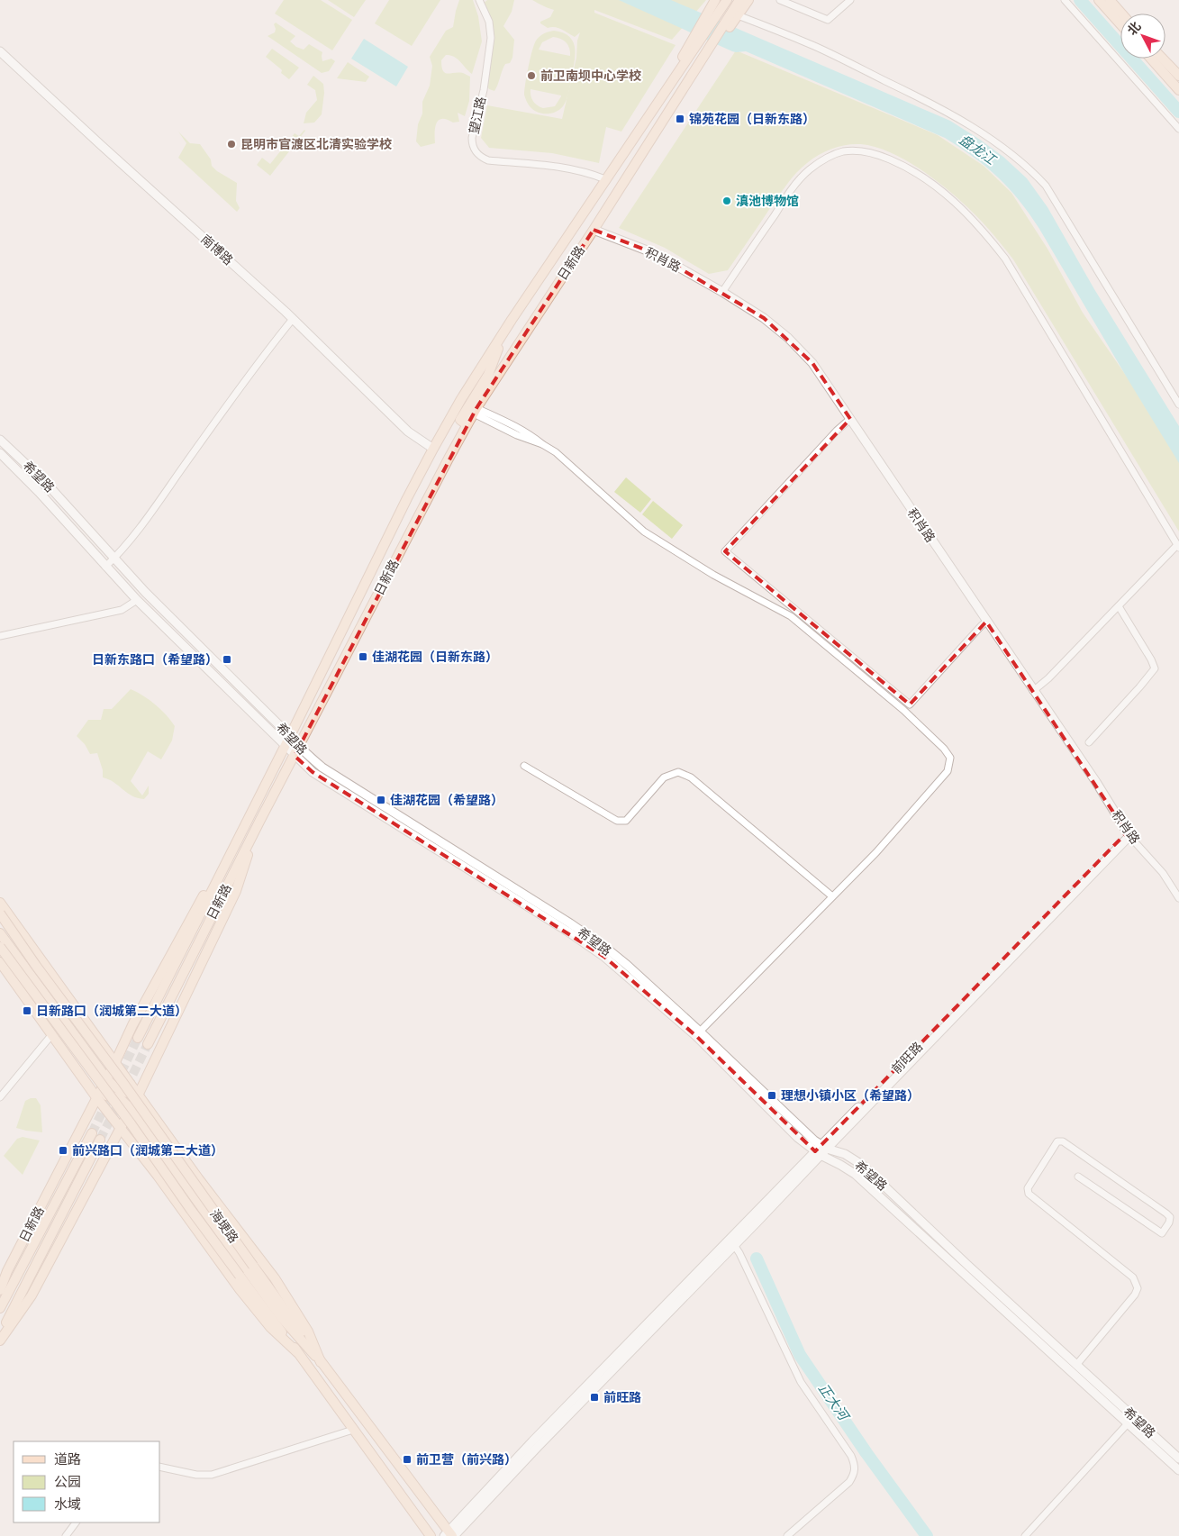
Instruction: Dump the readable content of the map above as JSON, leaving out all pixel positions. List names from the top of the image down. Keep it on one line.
{"streets":{"main road":["日新路","海埂路"],"street":["望江路","南博路","积肖路","希望路","前旺路"]},"crossings":[["望江路","日新路"],["南博路","日新路"],["积肖路","日新路"],["积肖路","前旺路"],["日新路","希望路"],["希望路","前旺路"],["前旺路","海埂路"]],"water":["盘龙江","正大河"],"places":{"other":["前卫南坝中心学校","昆明市官渡区北清实验学校","滇池博物馆"],"transit":["锦苑花园（日新东路）","佳湖花园（日新东路）","日新东路口（希望路）","佳湖花园（希望路）","日新路口（润城第二大道）","理想小镇小区（希望路）","前兴路口（润城第二大道）","前旺路","前卫营（前兴路）"]},"legend":["道路","公园","水域"],"north":"top left"}
